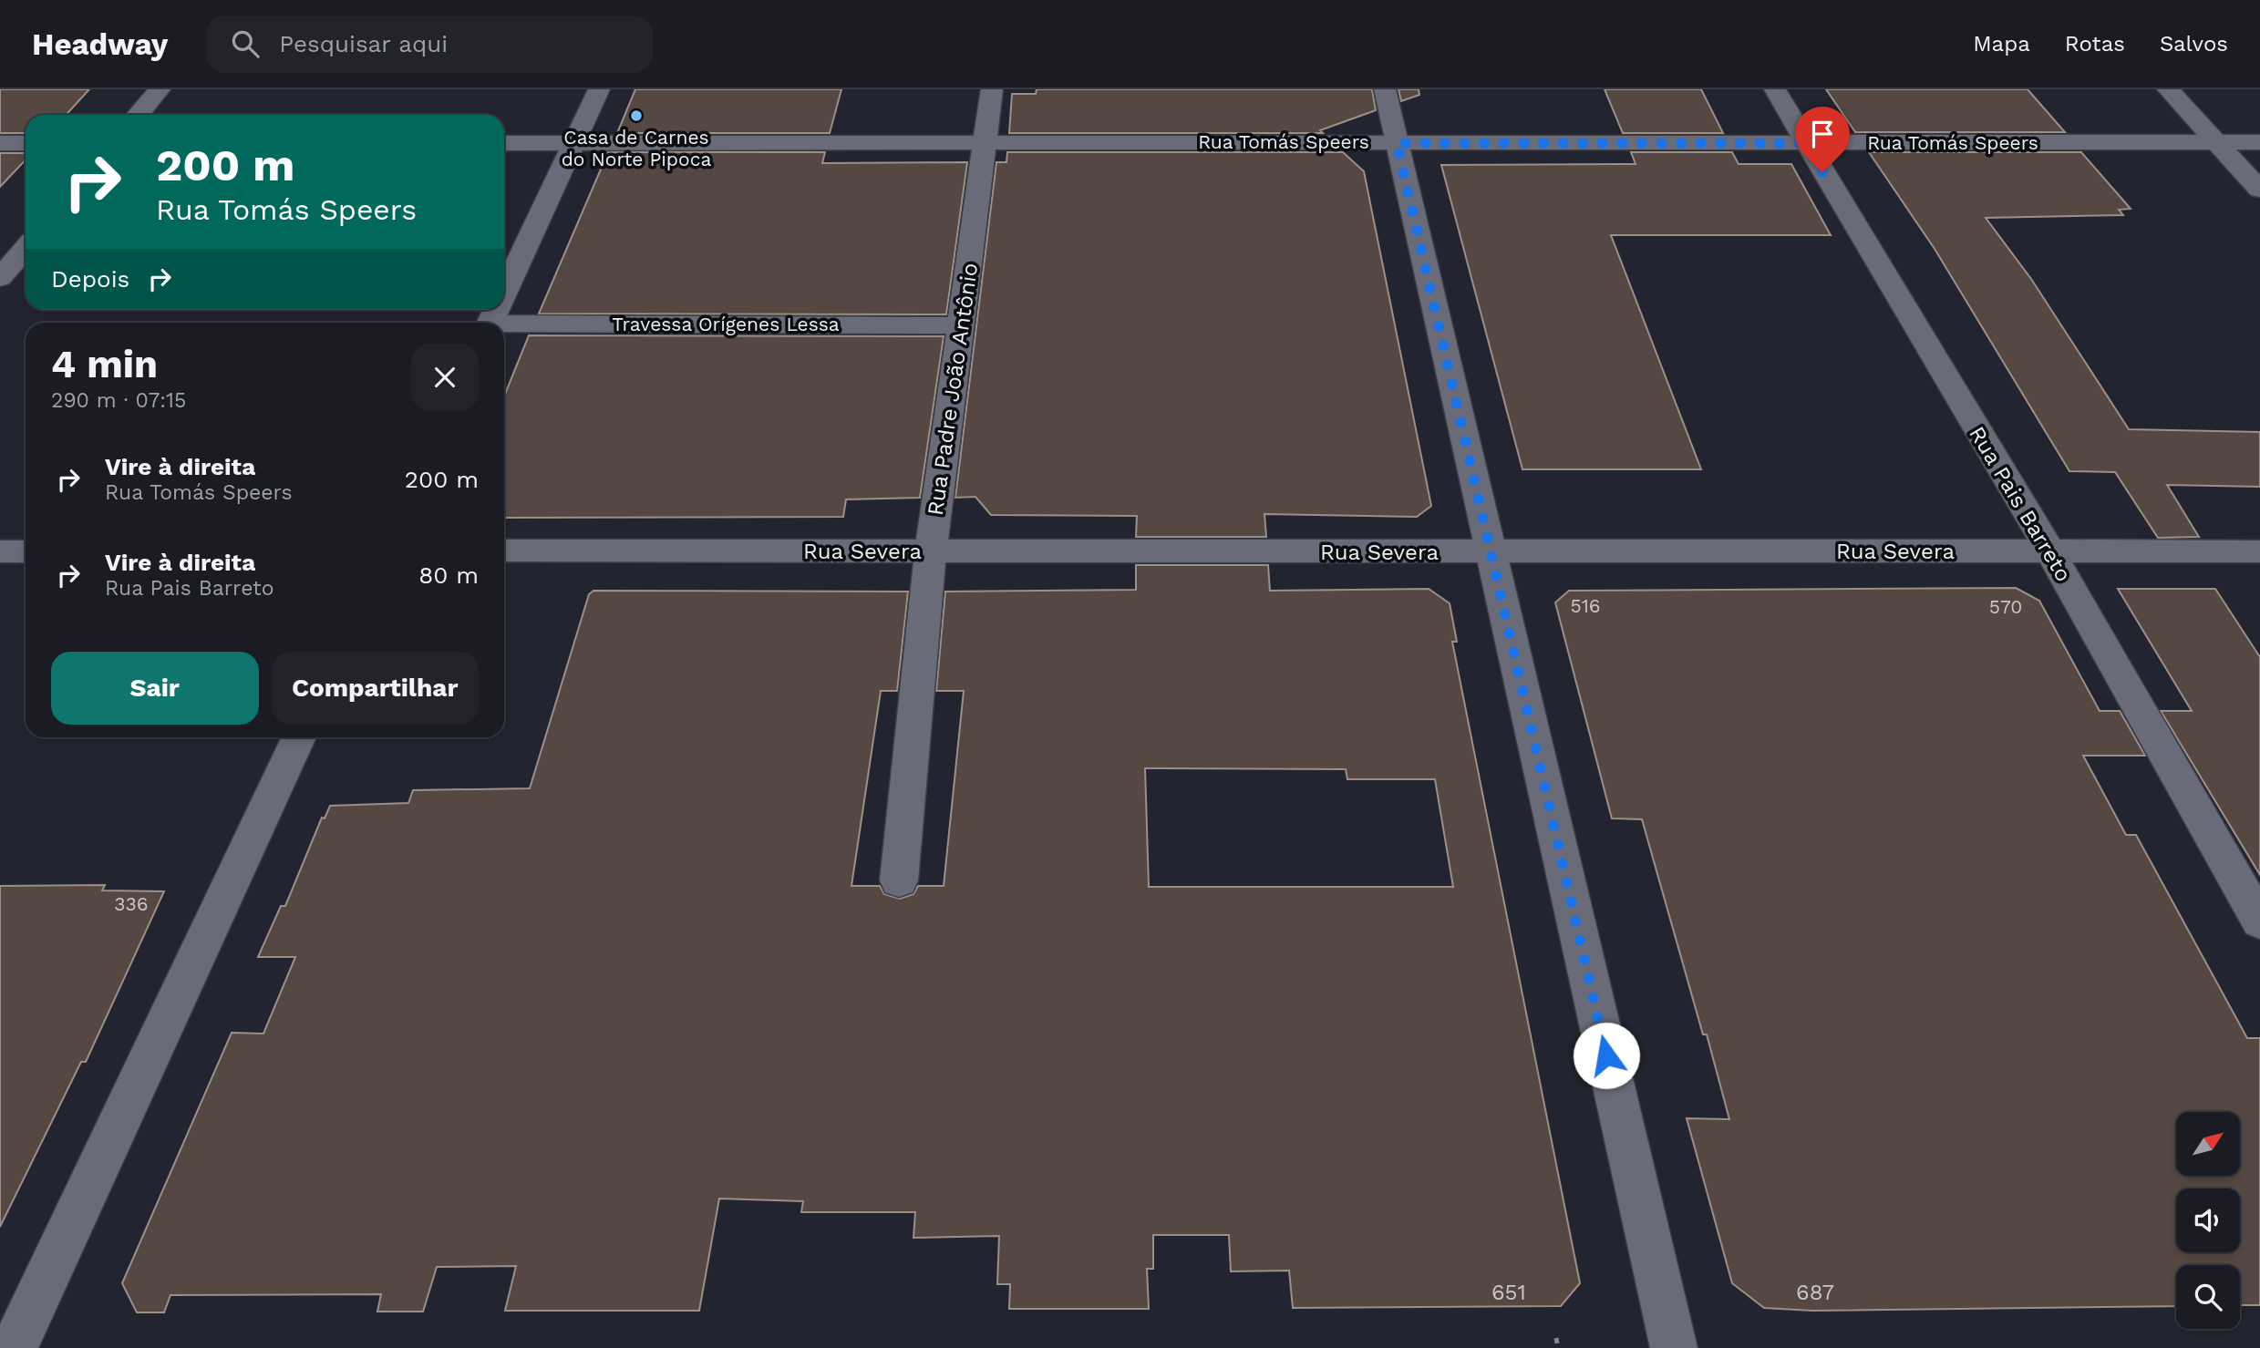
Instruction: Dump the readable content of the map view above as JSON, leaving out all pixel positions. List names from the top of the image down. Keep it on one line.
{"streets":{"street":["Rua Tomás Speers","Travessa Orígenes Lessa","Rua Padre João Antônio","Rua Pais Barreto","Rua Severa"]},"crossings":[["Rua Tomás Speers","Rua Padre João Antônio"],["Rua Tomás Speers","Rua Pais Barreto"],["Travessa Orígenes Lessa","Rua Padre João Antônio"],["Rua Padre João Antônio","Rua Severa"],["Rua Pais Barreto","Rua Severa"]],"places":["Casa de Carnes do Norte Pipoca"],"house_numbers":["516","570","336","651","687"],"north":"top right","page":{"header":"Headway","search":"Pesquisar aqui","nav":["Mapa","Rotas","Salvos"],"turn":["200 m","Rua Tomás Speers"],"then":"Depois","heading":["4 min","290 m · 07:15"],"list":[{"name":"Vire à direita","note":"Rua Tomás Speers","value":"200 m"},{"name":"Vire à direita","note":"Rua Pais Barreto","value":"80 m"}],"buttons":["Sair","Compartilhar"]}}
